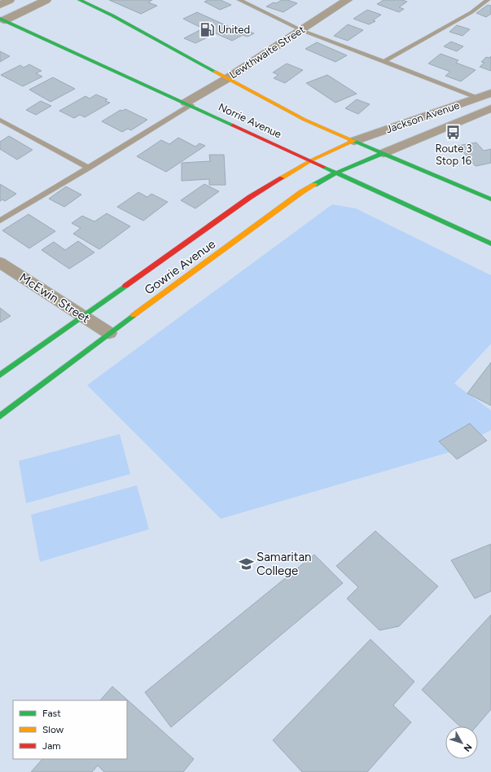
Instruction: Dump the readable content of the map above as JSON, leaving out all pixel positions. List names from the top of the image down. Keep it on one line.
{"streets":{"main road":["Norrie Avenue","Gowrie Avenue"],"street":["Lewthwaite Street","Jackson Avenue","McEwin Street"]},"crossings":[["Lewthwaite Street","Norrie Avenue"],["Jackson Avenue","Norrie Avenue"],["Jackson Avenue","Gowrie Avenue"],["Norrie Avenue","Gowrie Avenue"],["Gowrie Avenue","McEwin Street"]],"places":{"fuel station":["United"],"bus stop":["Route 3 Stop 16"],"school or university":["Samaritan College"]},"legend":["Fast","Slow","Jam"],"north":"bottom right"}
